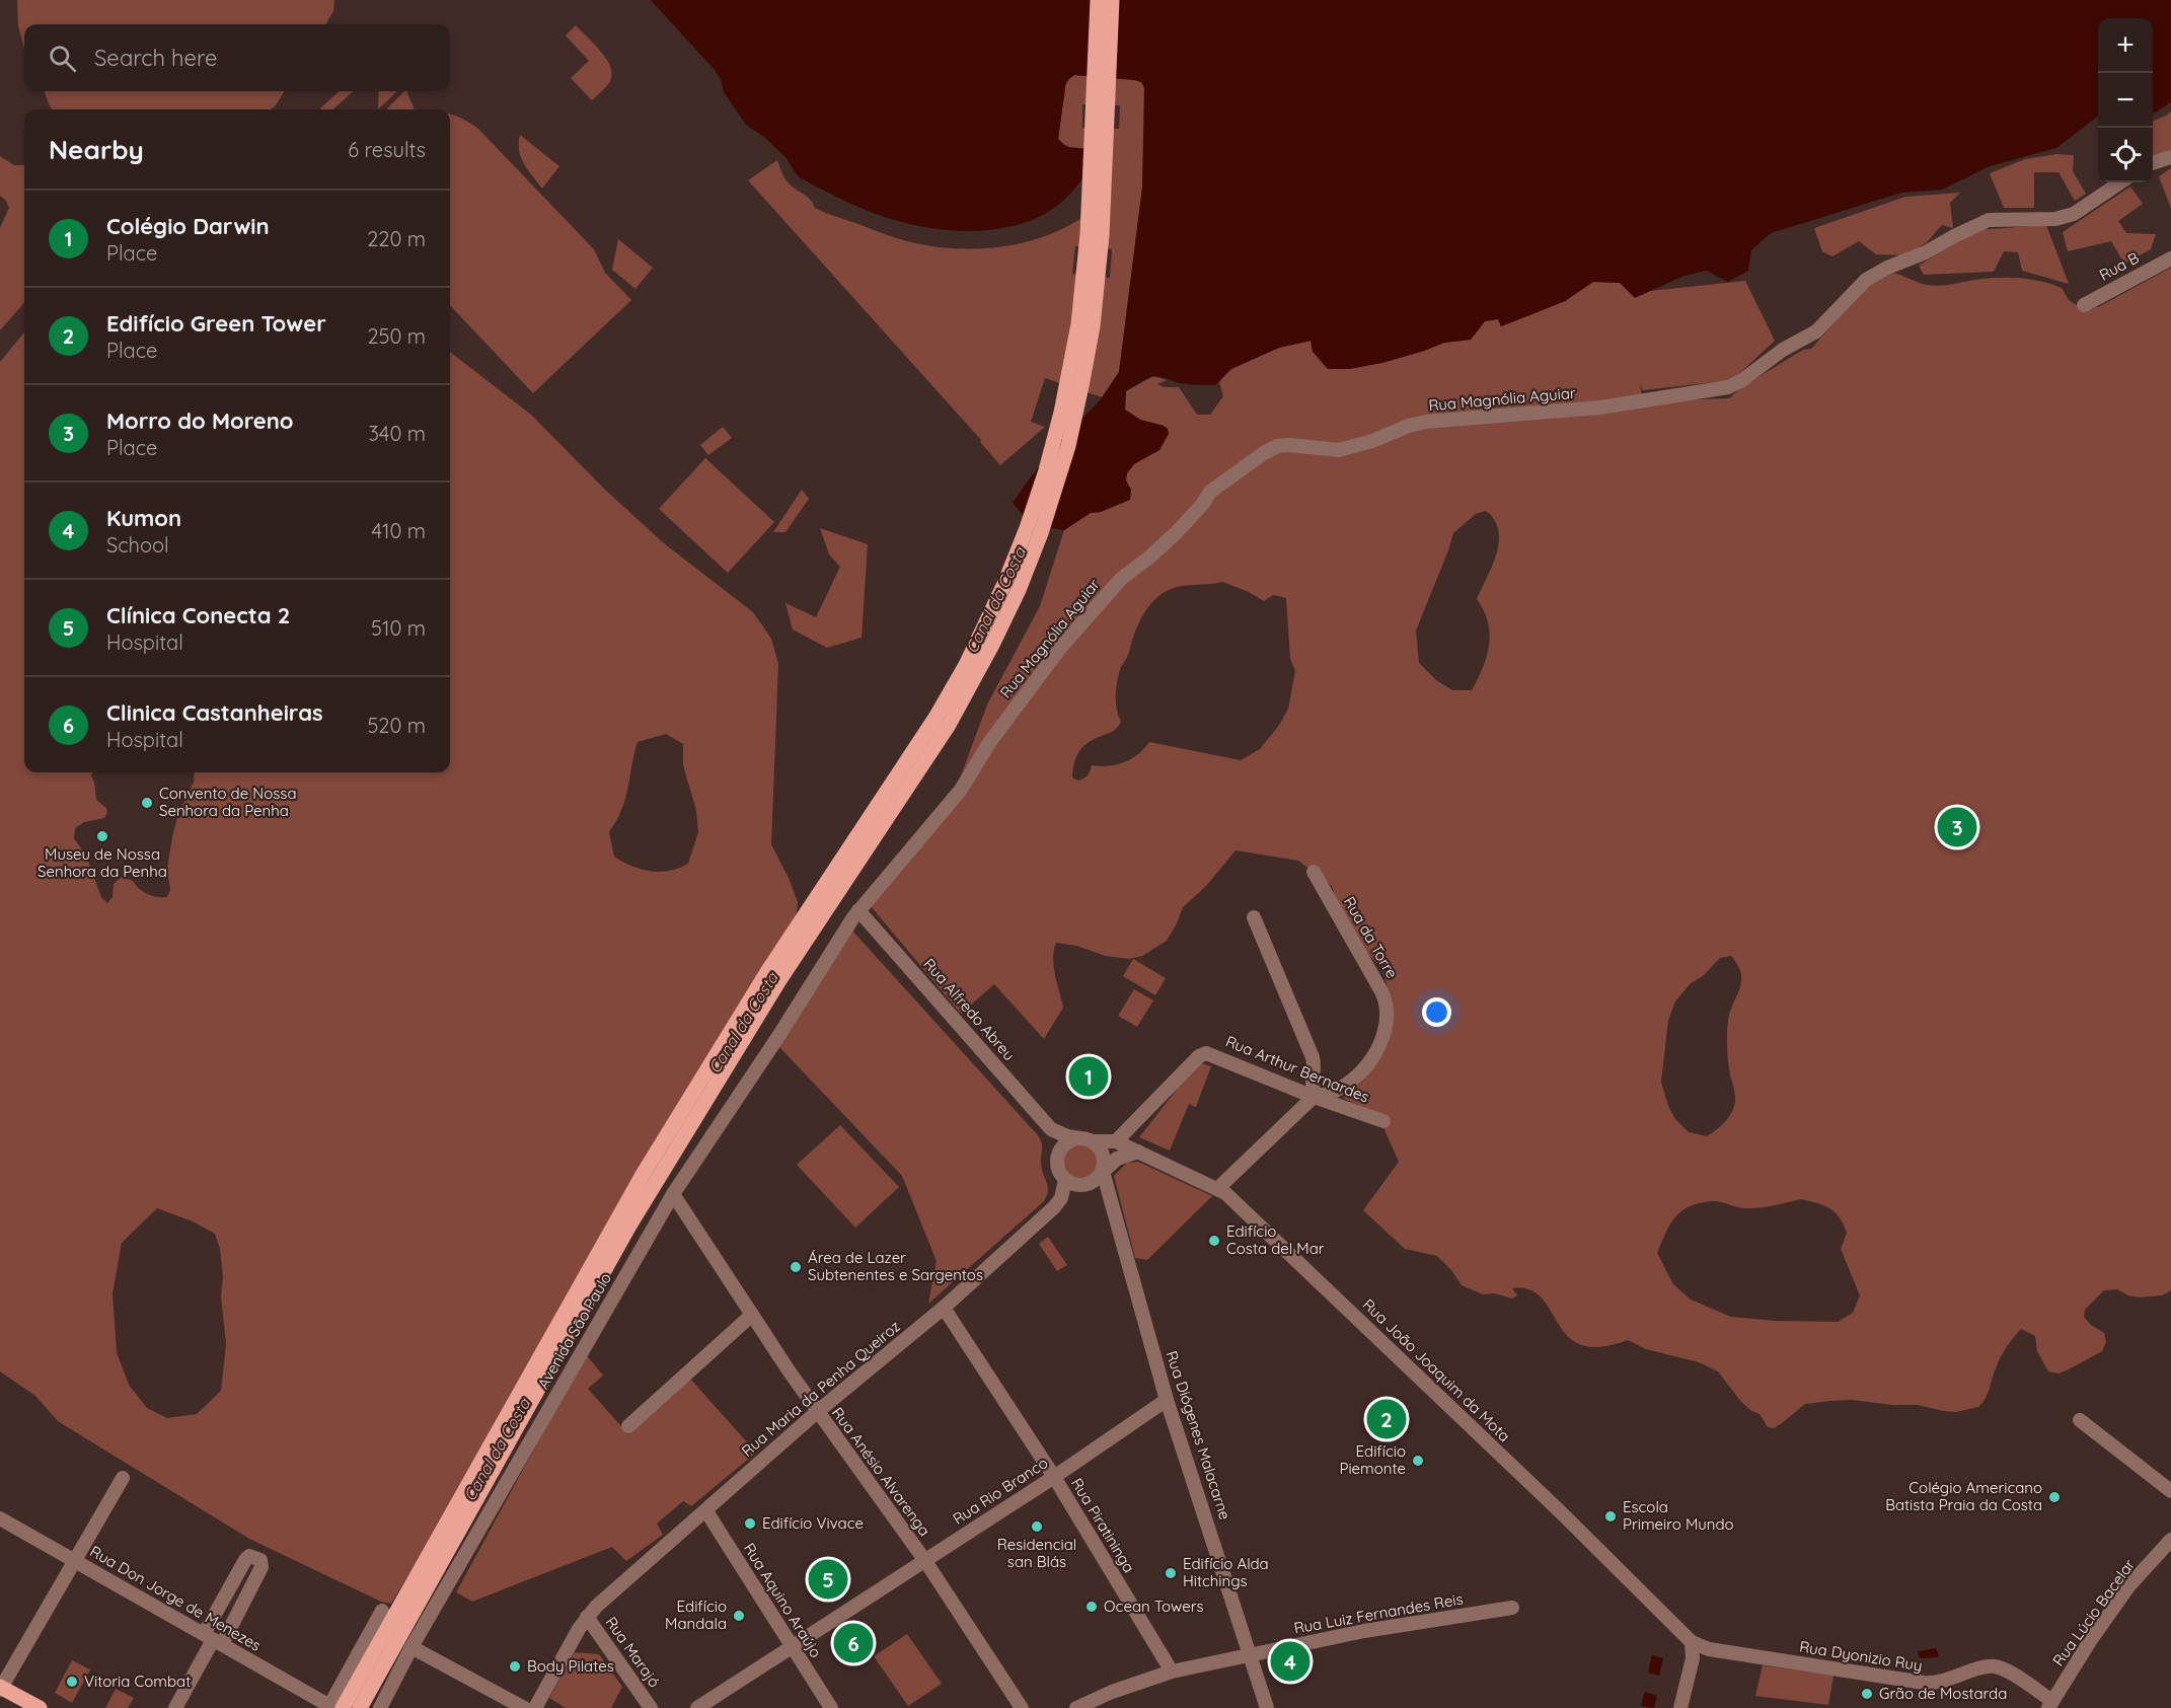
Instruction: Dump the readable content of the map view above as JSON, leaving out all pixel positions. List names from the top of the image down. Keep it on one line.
{"streets":{"street":["Rua B","Rua Magnólia Aguiar","Rua da Torre","Rua Alfredo Abreu","Rua Arthur Bernardes","Avenida São Paulo","Rua João Joaquim da Mota","Rua Maria da Penha Queiroz","Rua Diógenes Malacarne","Rua Anésio Alvarenga","Rua Rio Branco","Rua Piratininga","Rua Don Jorge de Menezes","Rua Aquino Araújo","Rua Lúcio Bacelar","Rua Luiz Fernandes Reis","Rua Marajó","Rua Dyonizio Ruy"]},"crossings":[["Rua Magnólia Aguiar","Rua Alfredo Abreu"],["Rua Magnólia Aguiar","Avenida São Paulo"],["Rua Magnólia Aguiar","Rua Anésio Alvarenga"],["Rua da Torre","Rua Arthur Bernardes"],["Avenida São Paulo","Rua Anésio Alvarenga"],["Rua João Joaquim da Mota","Rua Dyonizio Ruy"],["Rua Maria da Penha Queiroz","Rua Diógenes Malacarne"],["Rua Maria da Penha Queiroz","Rua Anésio Alvarenga"],["Rua Maria da Penha Queiroz","Rua Piratininga"],["Rua Maria da Penha Queiroz","Rua Aquino Araújo"],["Rua Maria da Penha Queiroz","Rua Marajó"],["Rua Diógenes Malacarne","Rua Rio Branco"],["Rua Diógenes Malacarne","Rua Luiz Fernandes Reis"],["Rua Anésio Alvarenga","Rua Rio Branco"],["Rua Rio Branco","Rua Piratininga"],["Rua Rio Branco","Rua Aquino Araújo"],["Rua Piratininga","Rua Luiz Fernandes Reis"],["Rua Lúcio Bacelar","Rua Dyonizio Ruy"]],"water":["Canal da Costa"],"places":["Convento de Nossa Senhora da Penha","Museu de Nossa Senhora da Penha","Edifício Costa del Mar","Área de Lazer Subtenentes e Sargentos","Edifício Piemonte","Colégio Americano Batista Praia da Costa","Escola Primeiro Mundo","Edifício Vivace","Residencial san Blás","Edifício Alda Hitchings","Ocean Towers","Edifício Mandala","Body Pilates","Vitoria Combat","Grão de Mostarda"],"page":{"map_buttons":["+","−"],"search":"Search here","heading":["Nearby","6 results"],"list":[{"mark":"1","name":"Colégio Darwin","note":"Place","value":"220 m"},{"mark":"2","name":"Edifício Green Tower","note":"Place","value":"250 m"},{"mark":"3","name":"Morro do Moreno","note":"Place","value":"340 m"},{"mark":"4","name":"Kumon","note":"School","value":"410 m"},{"mark":"5","name":"Clínica Conecta 2","note":"Hospital","value":"510 m"},{"mark":"6","name":"Clinica Castanheiras","note":"Hospital","value":"520 m"}],"pins":["3","1","2","5","6","4"]}}
